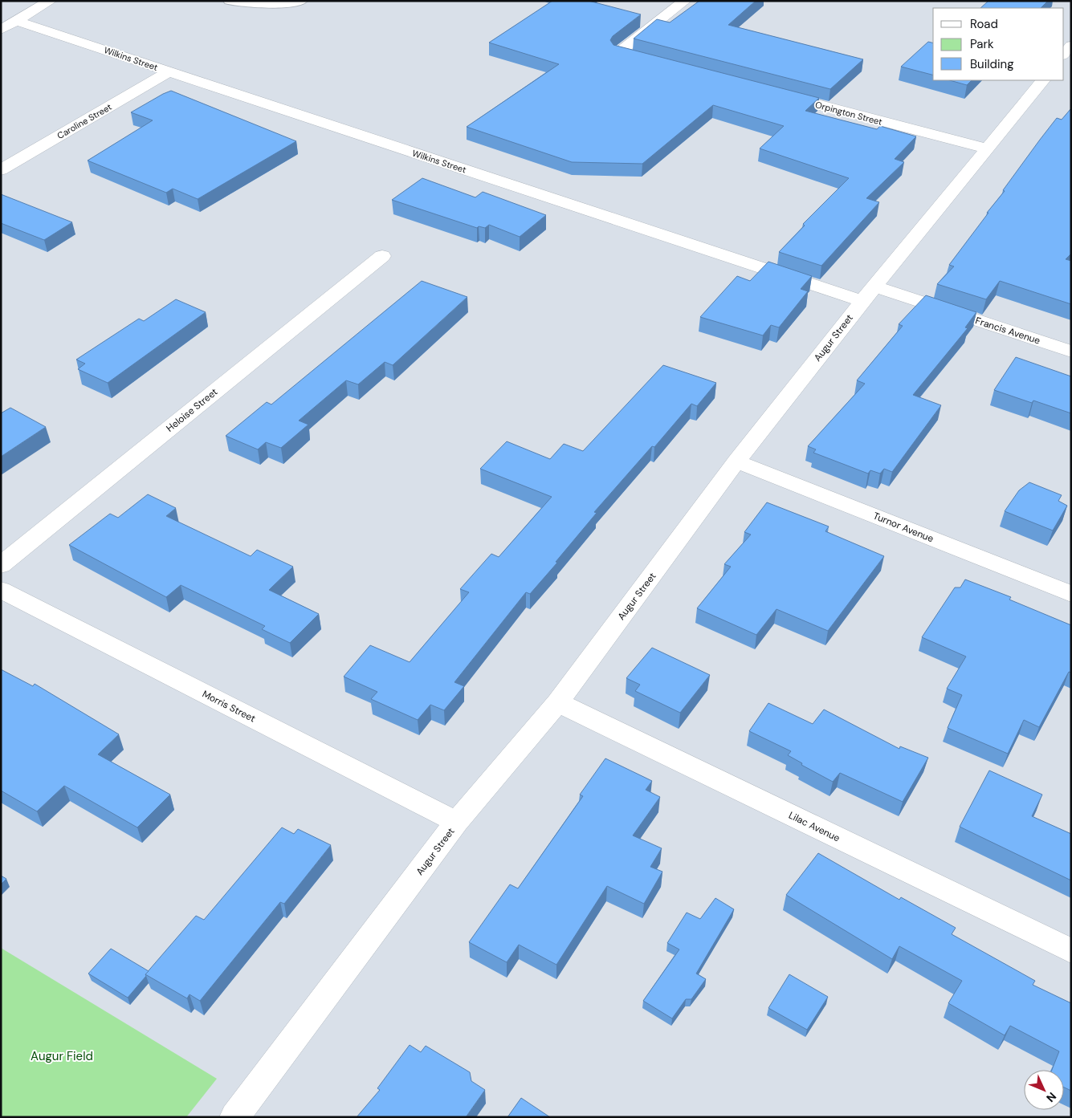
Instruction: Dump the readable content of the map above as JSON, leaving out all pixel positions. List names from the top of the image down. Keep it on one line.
{"streets":{"street":["Wilkins Street","Orpington Street","Caroline Street","Francis Avenue","Augur Street","Heloise Street","Turnor Avenue","Morris Street","Lilac Avenue"]},"crossings":[["Wilkins Street","Caroline Street"],["Wilkins Street","Francis Avenue"],["Wilkins Street","Augur Street"],["Orpington Street","Augur Street"],["Francis Avenue","Augur Street"],["Augur Street","Turnor Avenue"],["Augur Street","Morris Street"],["Augur Street","Lilac Avenue"]],"parks":["Augur Field"],"legend":["Road","Park","Building"],"north":"bottom right"}
